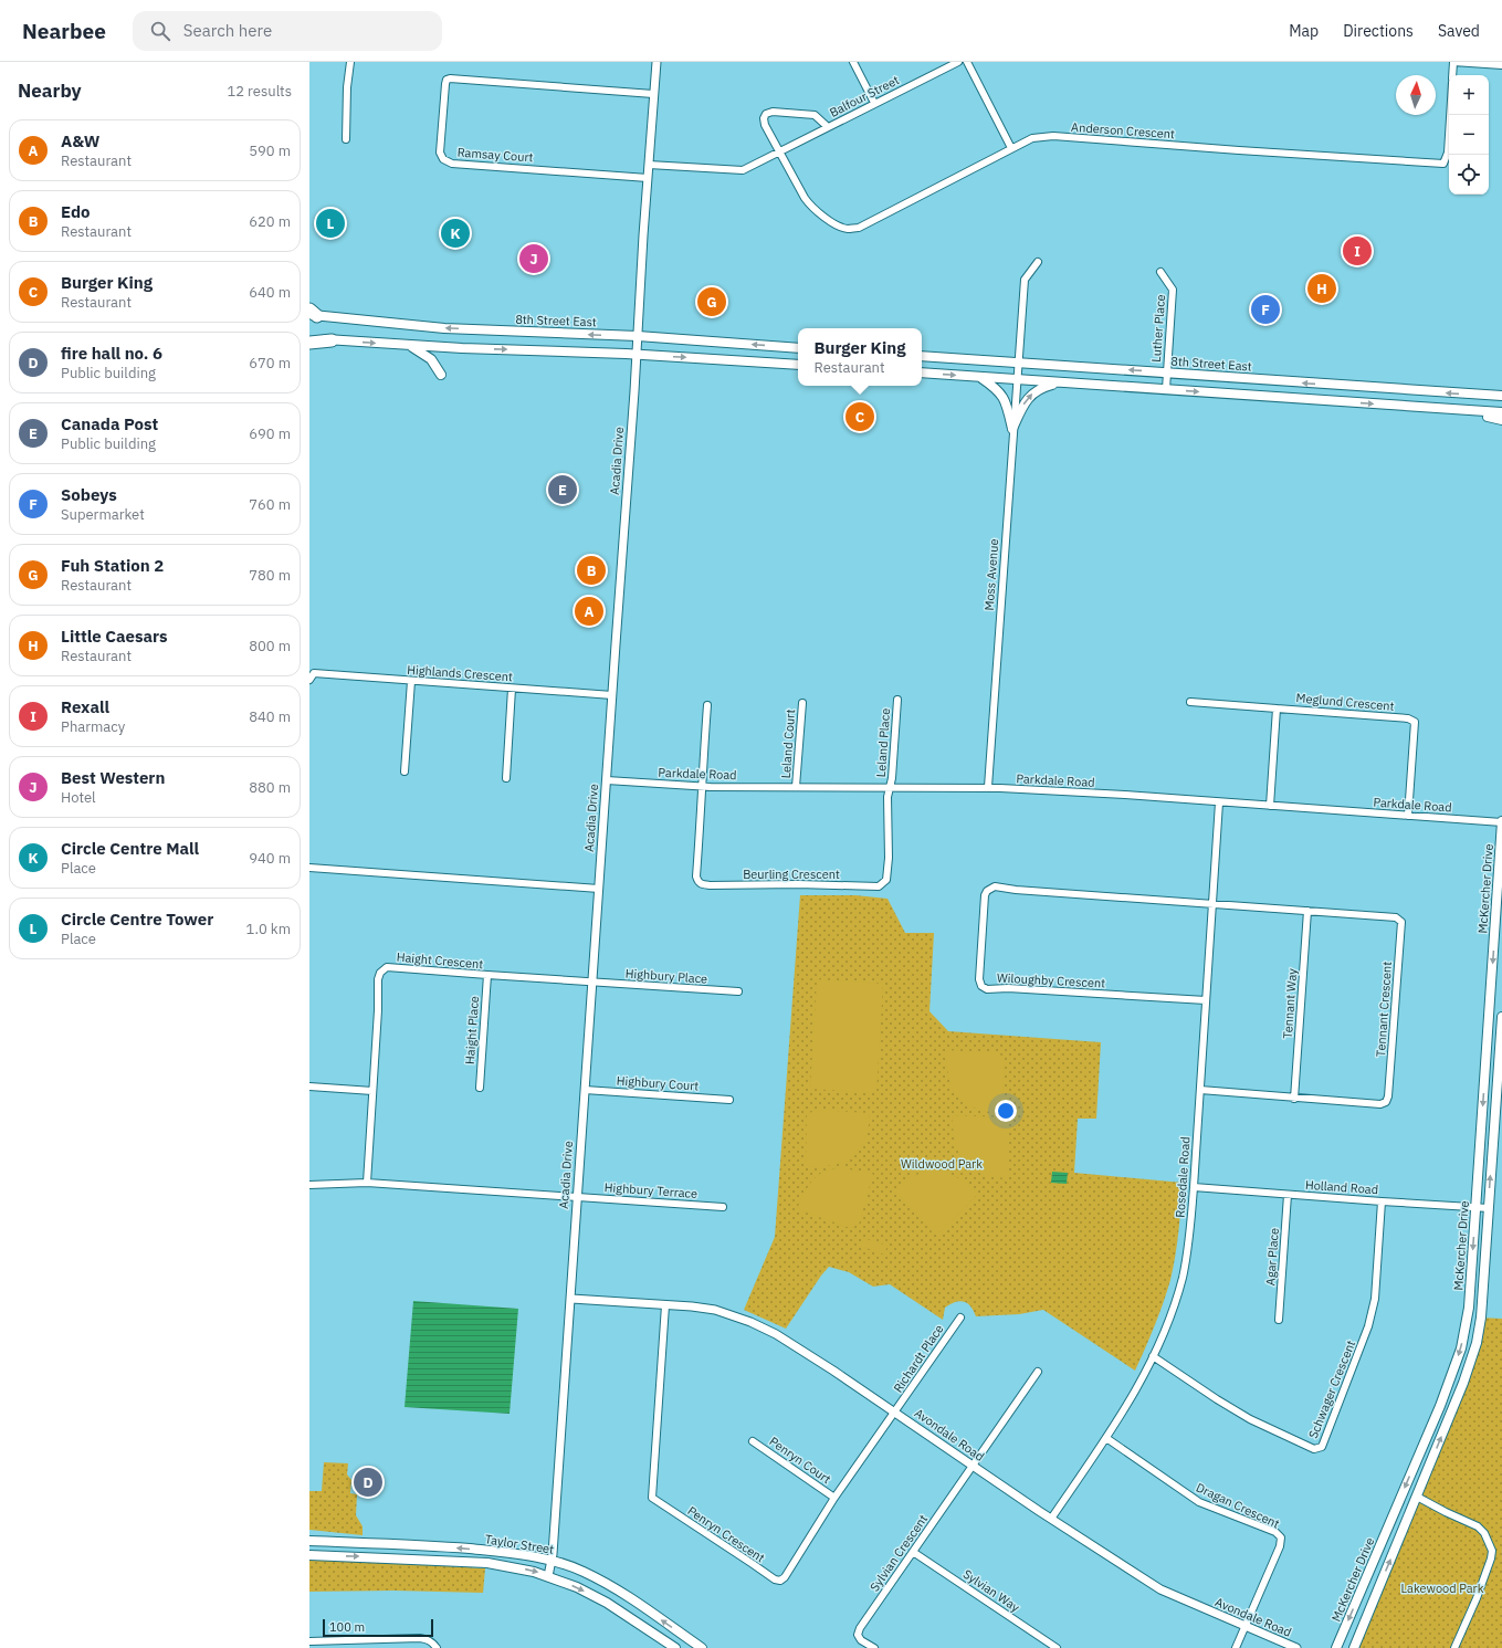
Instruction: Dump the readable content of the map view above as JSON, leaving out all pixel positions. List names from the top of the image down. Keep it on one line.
{"streets":{"main road":["8th Street East","McKercher Drive","Taylor Street"],"street":["Balfour Street","Anderson Crescent","Ramsay Court","Luther Place","Acadia Drive","Moss Avenue","Highlands Crescent","Meglund Crescent","Leland Place","Leland Court","Parkdale Road","Beurling Crescent","Haight Crescent","Highbury Place","Wiloughby Crescent","Tennant Way","Tennant Crescent","Haight Place","Highbury Court","Rosedale Road","Holland Road","Highbury Terrace","Agar Place","Richardt Place","Schwager Crescent","Avondale Road","Penryn Court","Dragan Crescent","Penryn Crescent","Sylvian Crescent","Sylvian Way"]},"crossings":[["Balfour Street","Anderson Crescent"],["Balfour Street","Acadia Drive"],["Ramsay Court","Acadia Drive"],["8th Street East","Luther Place"],["8th Street East","Acadia Drive"],["8th Street East","Moss Avenue"],["Acadia Drive","Highlands Crescent"],["Acadia Drive","Parkdale Road"],["Acadia Drive","Haight Crescent"],["Acadia Drive","Highbury Place"],["Acadia Drive","Highbury Court"],["Acadia Drive","Highbury Terrace"],["Acadia Drive","Avondale Road"],["Acadia Drive","Taylor Street"],["Moss Avenue","Parkdale Road"],["Meglund Crescent","Parkdale Road"],["Leland Place","Parkdale Road"],["Leland Place","Beurling Crescent"],["Leland Court","Parkdale Road"],["Parkdale Road","Beurling Crescent"],["Parkdale Road","McKercher Drive"],["Parkdale Road","Rosedale Road"],["McKercher Drive","Holland Road"],["Haight Crescent","Highbury Place"],["Haight Crescent","Haight Place"],["Wiloughby Crescent","Tennant Crescent"],["Wiloughby Crescent","Rosedale Road"],["Tennant Way","Tennant Crescent"],["Tennant Crescent","Rosedale Road"],["Rosedale Road","Holland Road"],["Rosedale Road","Schwager Crescent"],["Rosedale Road","Avondale Road"],["Rosedale Road","Dragan Crescent"],["Holland Road","Agar Place"],["Holland Road","Schwager Crescent"],["Richardt Place","Avondale Road"],["Richardt Place","Penryn Crescent"],["Avondale Road","Dragan Crescent"],["Avondale Road","Penryn Crescent"],["Avondale Road","Sylvian Crescent"],["Penryn Court","Penryn Crescent"],["Sylvian Crescent","Sylvian Way"]],"parks":["Wildwood Park","Lakewood Park"],"scale_bar":"100 m","north":"top","page":{"header":"Nearbee","search":"Search here","nav":["Map","Directions","Saved"],"heading":["Nearby","12 results"],"map_buttons":["+","−"],"list":[{"mark":"A","name":"A&W","note":"Restaurant","value":"590 m"},{"mark":"B","name":"Edo","note":"Restaurant","value":"620 m"},{"mark":"C","name":"Burger King","note":"Restaurant","value":"640 m"},{"mark":"D","name":"fire hall no. 6","note":"Public building","value":"670 m"},{"mark":"E","name":"Canada Post","note":"Public building","value":"690 m"},{"mark":"F","name":"Sobeys","note":"Supermarket","value":"760 m"},{"mark":"G","name":"Fuh Station 2","note":"Restaurant","value":"780 m"},{"mark":"H","name":"Little Caesars","note":"Restaurant","value":"800 m"},{"mark":"I","name":"Rexall","note":"Pharmacy","value":"840 m"},{"mark":"J","name":"Best Western","note":"Hotel","value":"880 m"},{"mark":"K","name":"Circle Centre Mall","note":"Place","value":"940 m"},{"mark":"L","name":"Circle Centre Tower","note":"Place","value":"1.0 km"}],"pins":["L","K","I","J","H","G","F","C","E","B","A","D"],"popup":["Burger King","Restaurant"],"scale":"100 m"}}
